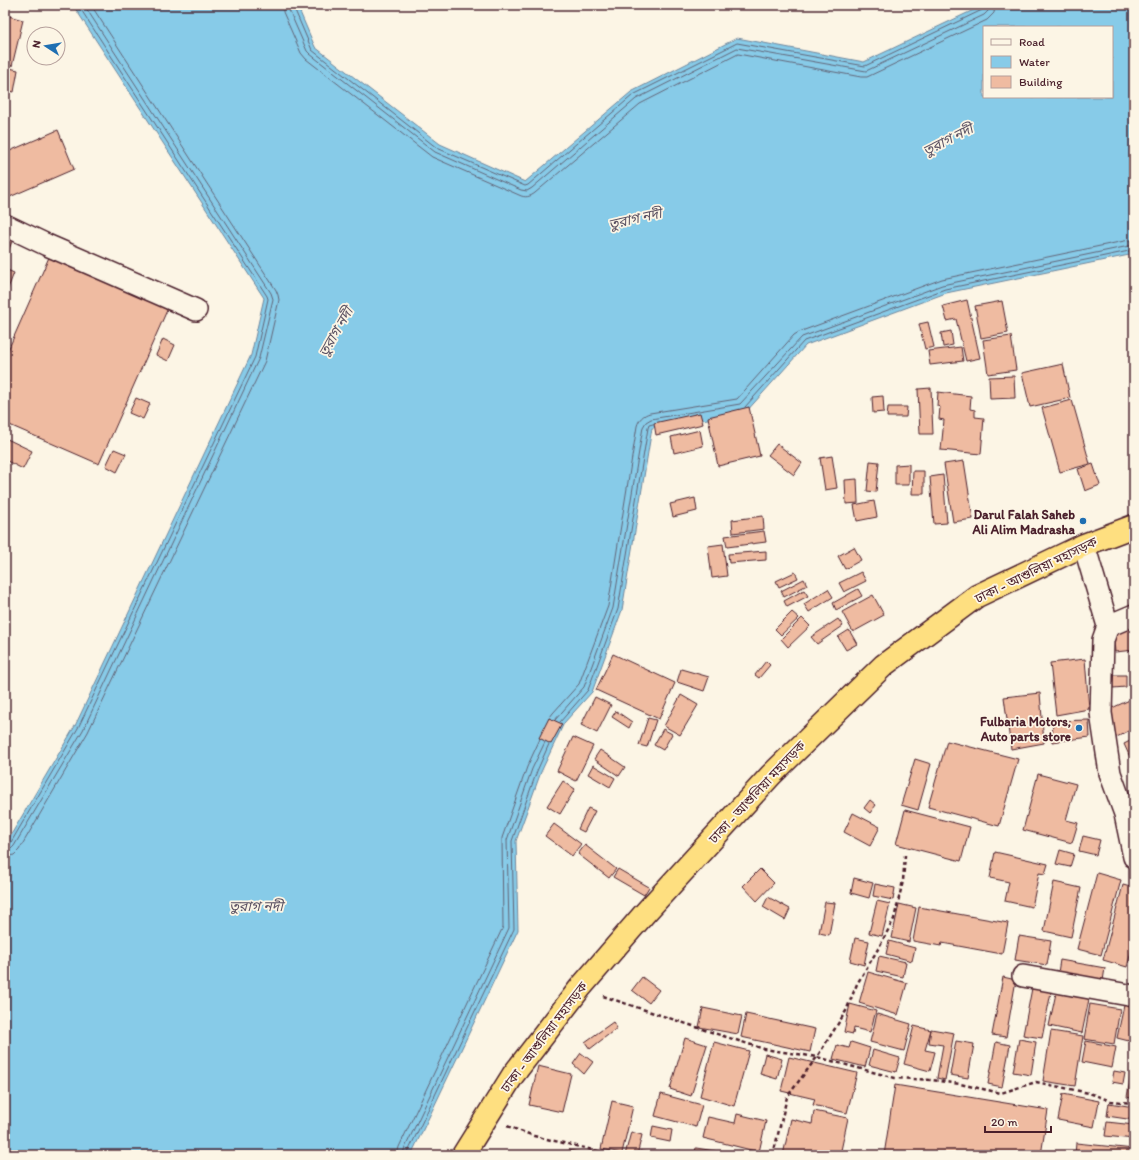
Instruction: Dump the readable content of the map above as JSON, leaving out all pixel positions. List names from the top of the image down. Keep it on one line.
{"streets":{"highway":["ঢাকা - আশুলিয়া মহাসড়ক"]},"water":["তুরাগ নদী"],"places":["Darul Falah Saheb Ali Alim Madrasha","Fulbaria Motors, Auto parts store"],"legend":["Road","Water","Building"],"scale_bar":"20 m","north":"left"}
